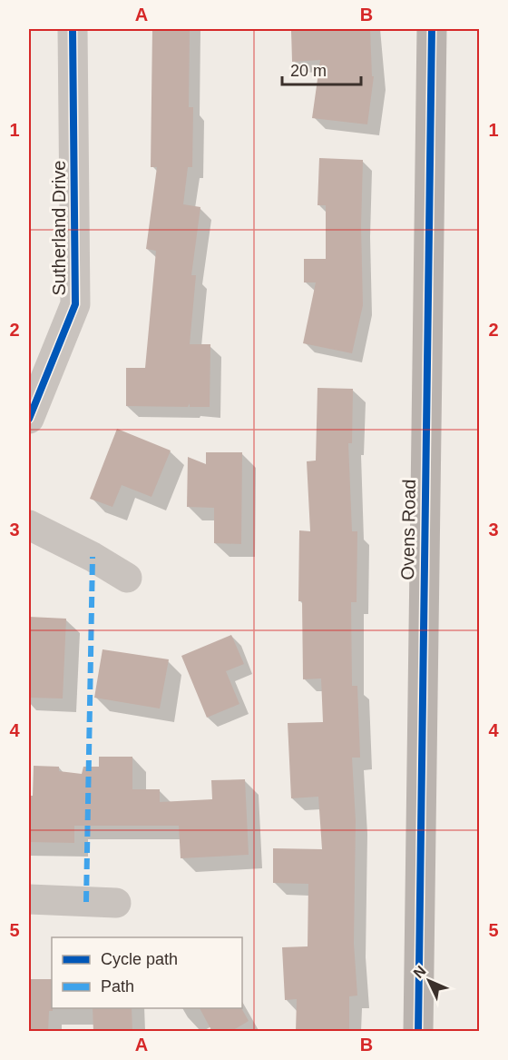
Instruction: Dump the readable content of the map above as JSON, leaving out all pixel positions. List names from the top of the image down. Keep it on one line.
{"streets":{"street":["Sutherland Drive","Ovens Road"]},"legend":["Cycle path","Path"],"scale_bar":"20 m","north":"top left","grid":{"columns":["A","B"],"rows":["1","2","3","4","5"]}}
